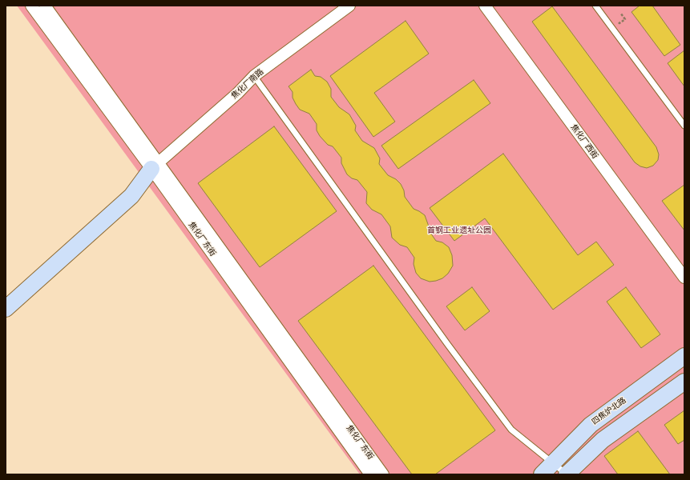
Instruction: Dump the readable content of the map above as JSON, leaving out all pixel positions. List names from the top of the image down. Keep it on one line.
{"streets":{"main road":["四焦炉北路"],"street":["焦化厂南路","焦化厂西街","焦化厂东街"]},"crossings":[["焦化厂南路","焦化厂东街"]],"parks":["首钢工业遗址公园"]}
